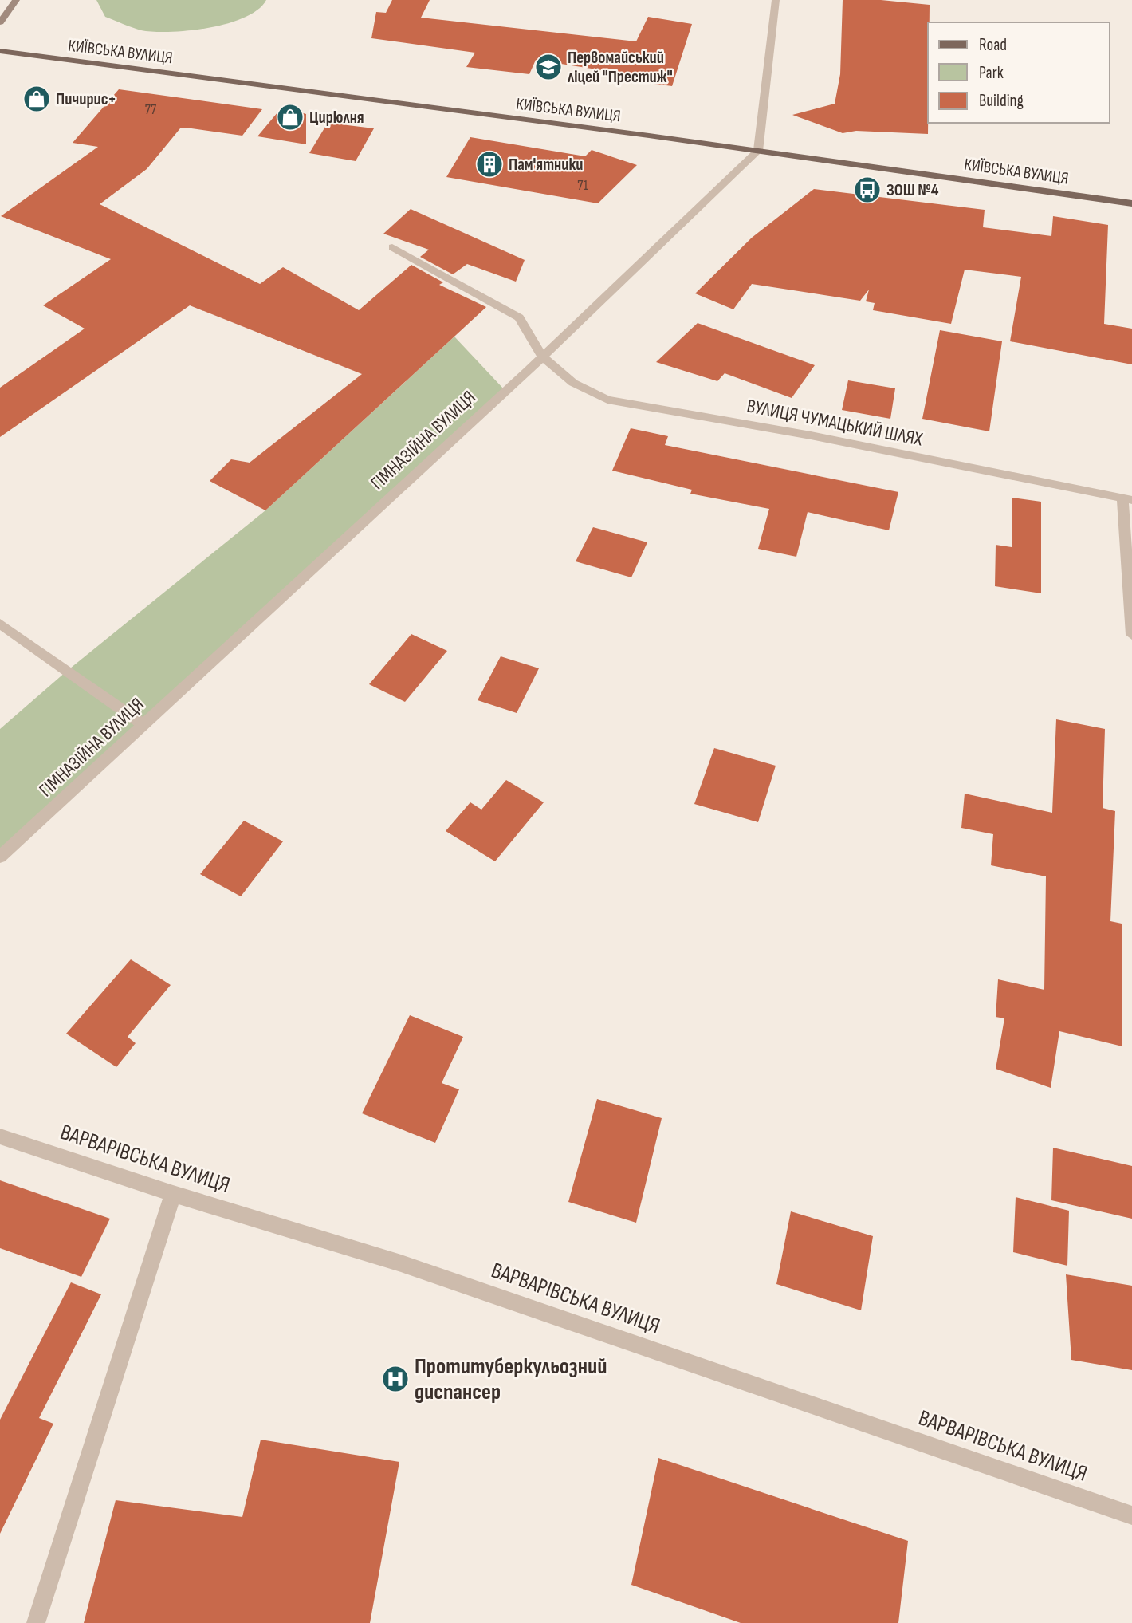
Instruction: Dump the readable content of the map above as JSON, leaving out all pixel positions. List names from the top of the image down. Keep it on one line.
{"streets":{"main road":["КИЇВСЬКА ВУЛИЦЯ"],"street":["ВУЛИЦЯ ЧУМАЦЬКИЙ ШЛЯХ","ГІМНАЗІЙНА ВУЛИЦЯ","ВАРВАРІВСЬКА ВУЛИЦЯ"]},"crossings":[["КИЇВСЬКА ВУЛИЦЯ","ГІМНАЗІЙНА ВУЛИЦЯ"],["ВУЛИЦЯ ЧУМАЦЬКИЙ ШЛЯХ","ГІМНАЗІЙНА ВУЛИЦЯ"]],"places":{"school or university":["Первомайський ліцей \"Престиж\""],"shop":["Пичирис+","Цирюлня"],"building":["Пам'ятники"],"bus stop":["ЗОШ №4"],"hospital":["Протитуберкульозний диспансер"]},"house_numbers":["77","71"],"legend":["Road","Park","Building"]}
